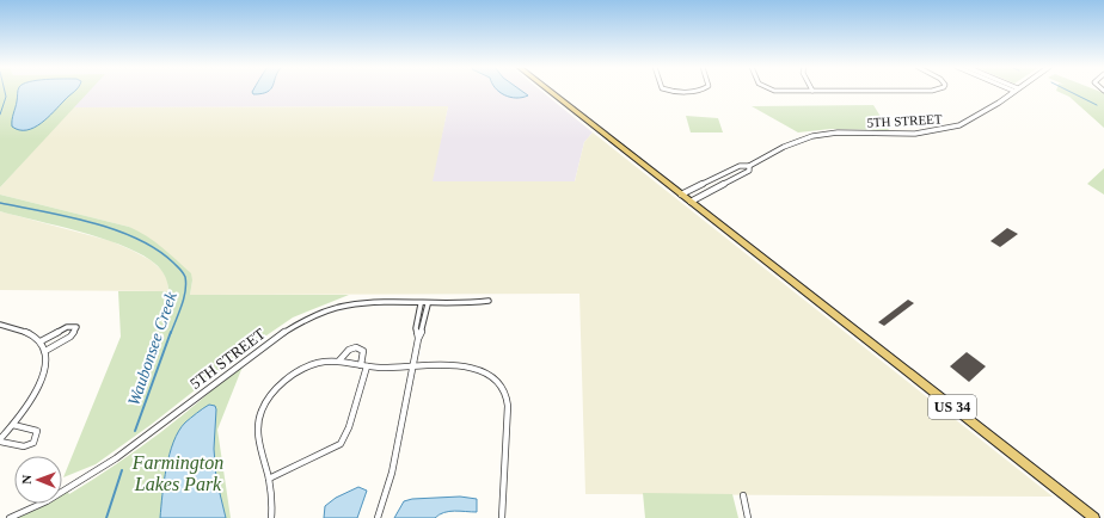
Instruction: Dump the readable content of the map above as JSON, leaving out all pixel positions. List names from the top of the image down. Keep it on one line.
{"streets":{"main road":["US 34"],"street":["5TH STREET"]},"crossings":[["5TH STREET","US 34"]],"water":["Waubonsee Creek"],"parks":["Farmington Lakes Park"],"north":"left"}
